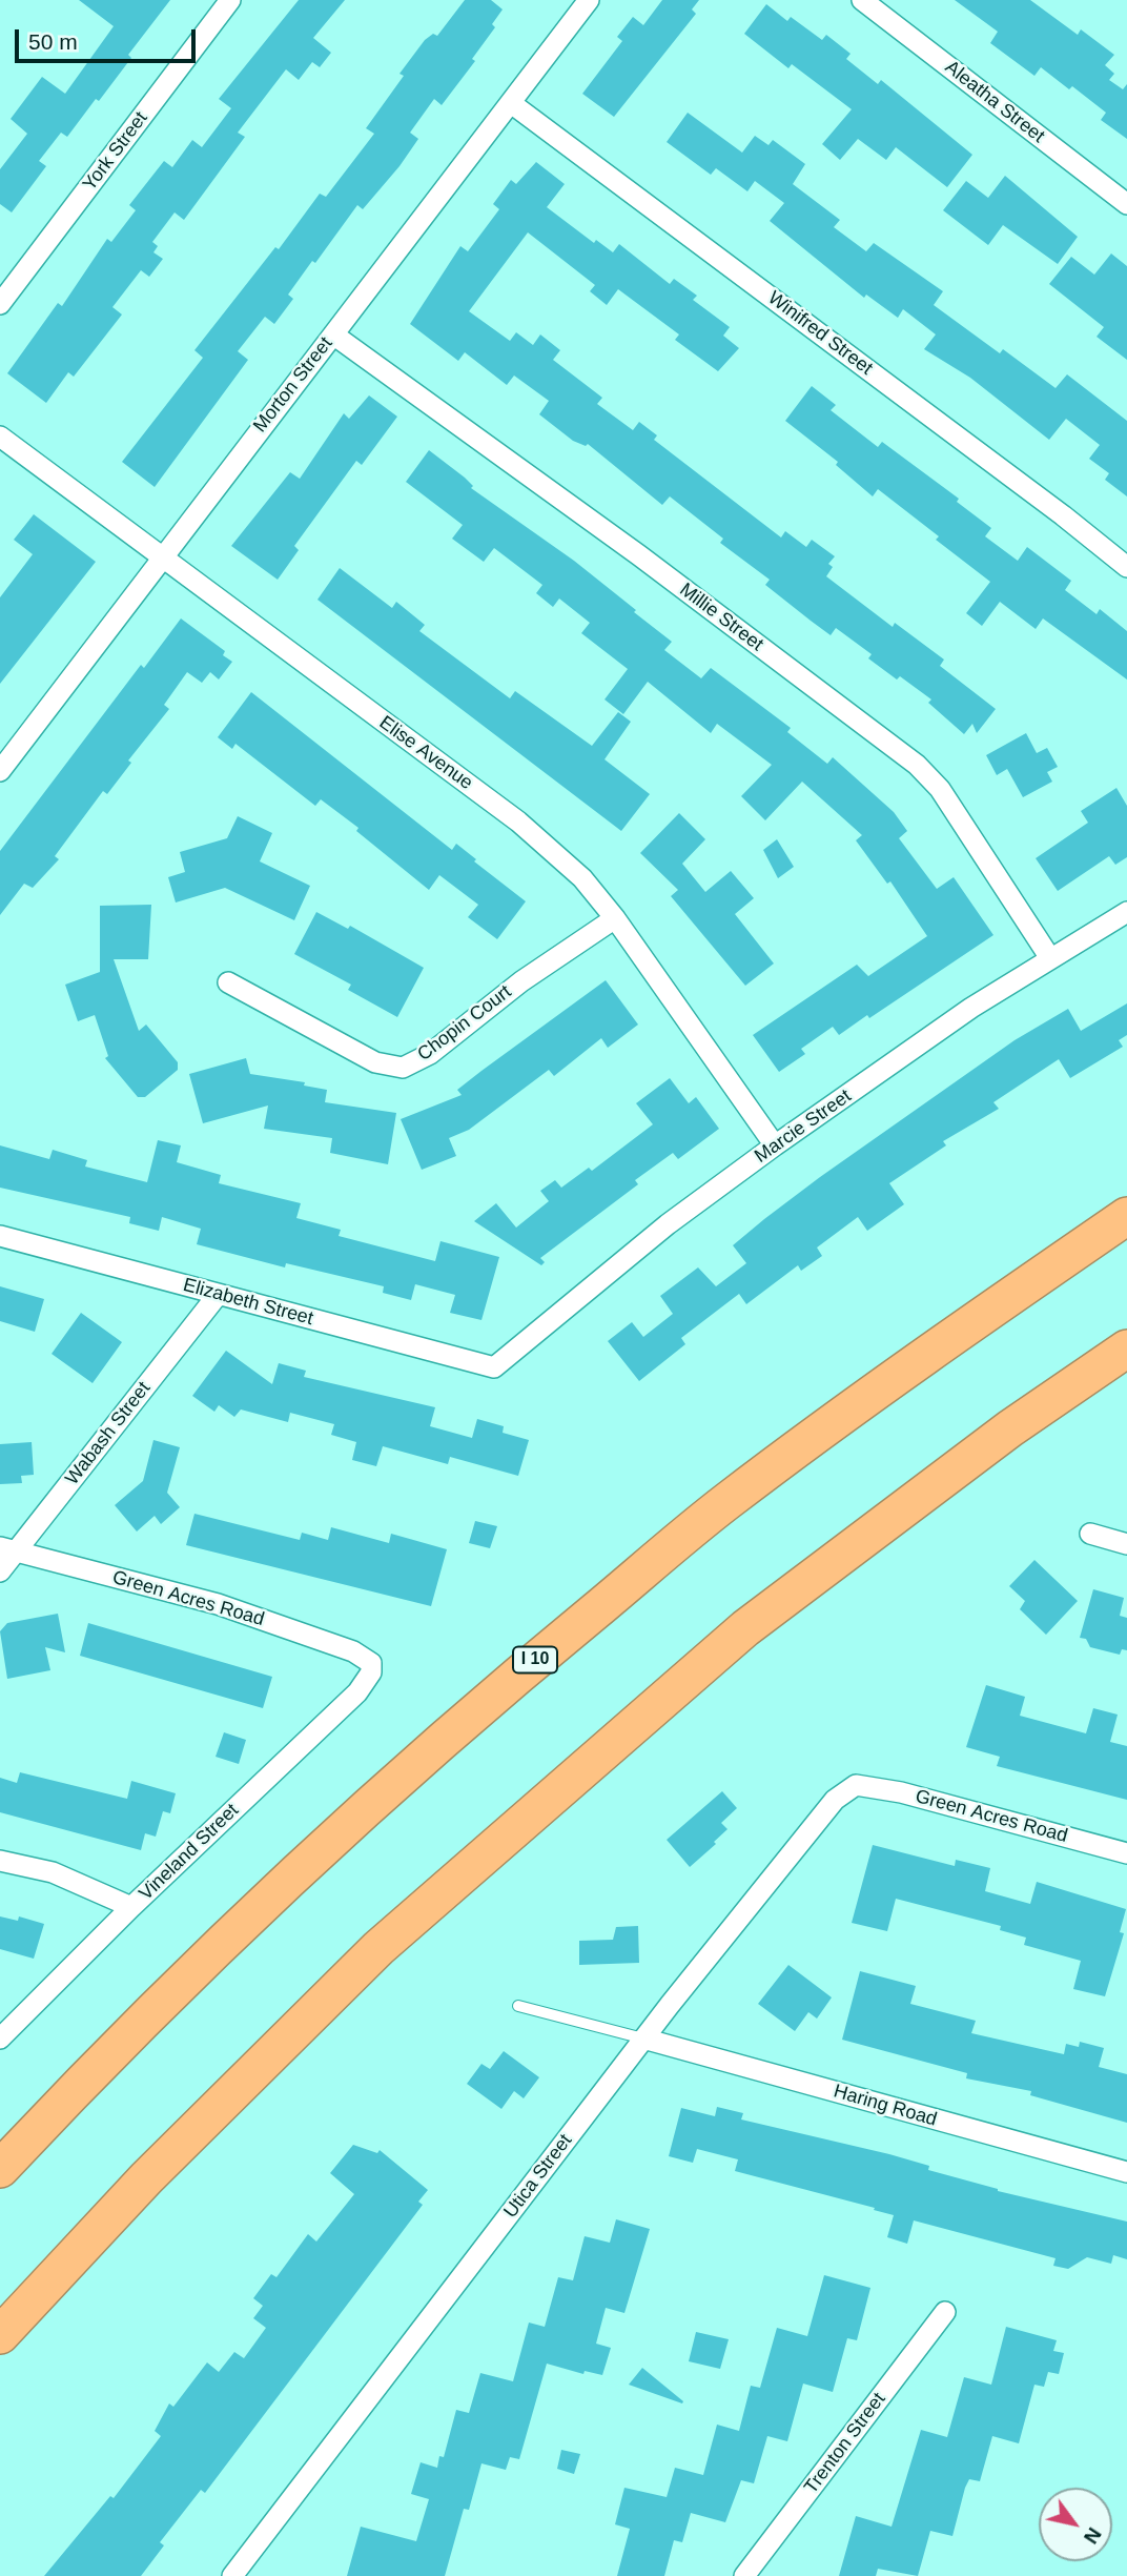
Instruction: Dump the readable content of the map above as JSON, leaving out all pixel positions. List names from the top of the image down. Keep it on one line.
{"streets":{"highway":["I 10"],"street":["Aleatha Street","York Street","Winifred Street","Morton Street","Millie Street","Elise Avenue","Chopin Court","Marcie Street","Elizabeth Street","Wabash Street","Green Acres Road","Vineland Street","Haring Road","Utica Street","Trenton Street"]},"crossings":[["Winifred Street","Morton Street"],["Morton Street","Millie Street"],["Morton Street","Elise Avenue"],["Millie Street","Marcie Street"],["Elise Avenue","Chopin Court"],["Elise Avenue","Marcie Street"],["Marcie Street","Elizabeth Street"],["Elizabeth Street","Wabash Street"],["Wabash Street","Green Acres Road"],["Green Acres Road","Vineland Street"],["Green Acres Road","Utica Street"],["Haring Road","Utica Street"]],"scale_bar":"50 m","north":"bottom right"}
